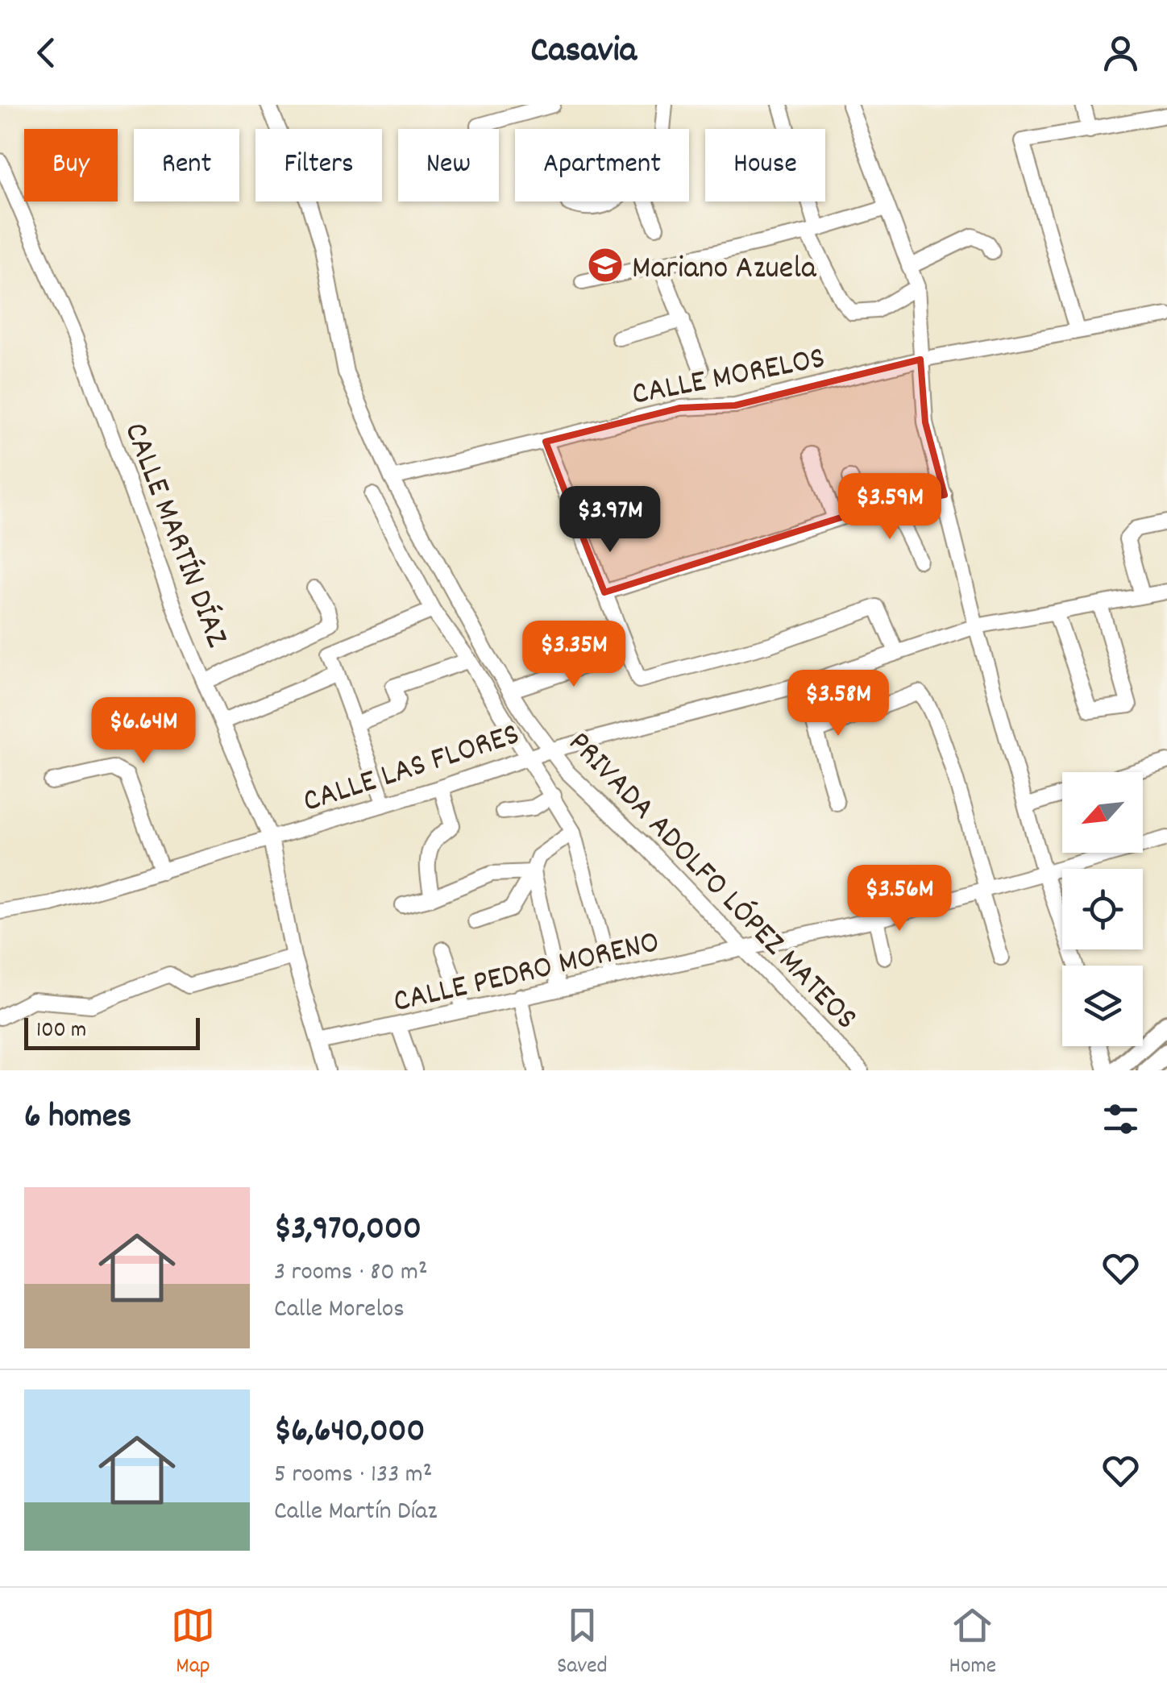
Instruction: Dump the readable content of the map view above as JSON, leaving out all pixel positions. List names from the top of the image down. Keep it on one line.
{"streets":{"street":["CALLE MORELOS","CALLE MARTÍN DÍAZ","CALLE LAS FLORES","PRIVADA ADOLFO LÓPEZ MATEOS","CALLE PEDRO MORENO"]},"crossings":[["CALLE MORELOS","PRIVADA ADOLFO LÓPEZ MATEOS"],["CALLE MARTÍN DÍAZ","CALLE LAS FLORES"],["CALLE MARTÍN DÍAZ","CALLE PEDRO MORENO"],["CALLE LAS FLORES","PRIVADA ADOLFO LÓPEZ MATEOS"],["PRIVADA ADOLFO LÓPEZ MATEOS","CALLE PEDRO MORENO"]],"places":{"school or university":["Mariano Azuela"]},"scale_bar":"100 m","north":"bottom left","page":{"header":"Casavia","chip":["Buy","Rent","Filters","New","Apartment","House"],"price":["$3.59M","$3.97M","$3.35M","$3.58M","$6.64M","$3.56M"],"scale":"100 m","heading":"6 homes","list":[{"name":"$3,970,000","note":"3 rooms · 80 m² · Calle Morelos"},{"name":"$6,640,000","note":"5 rooms · 133 m² · Calle Martín Díaz"}],"tabs":["Map","Saved","Home"]}}
